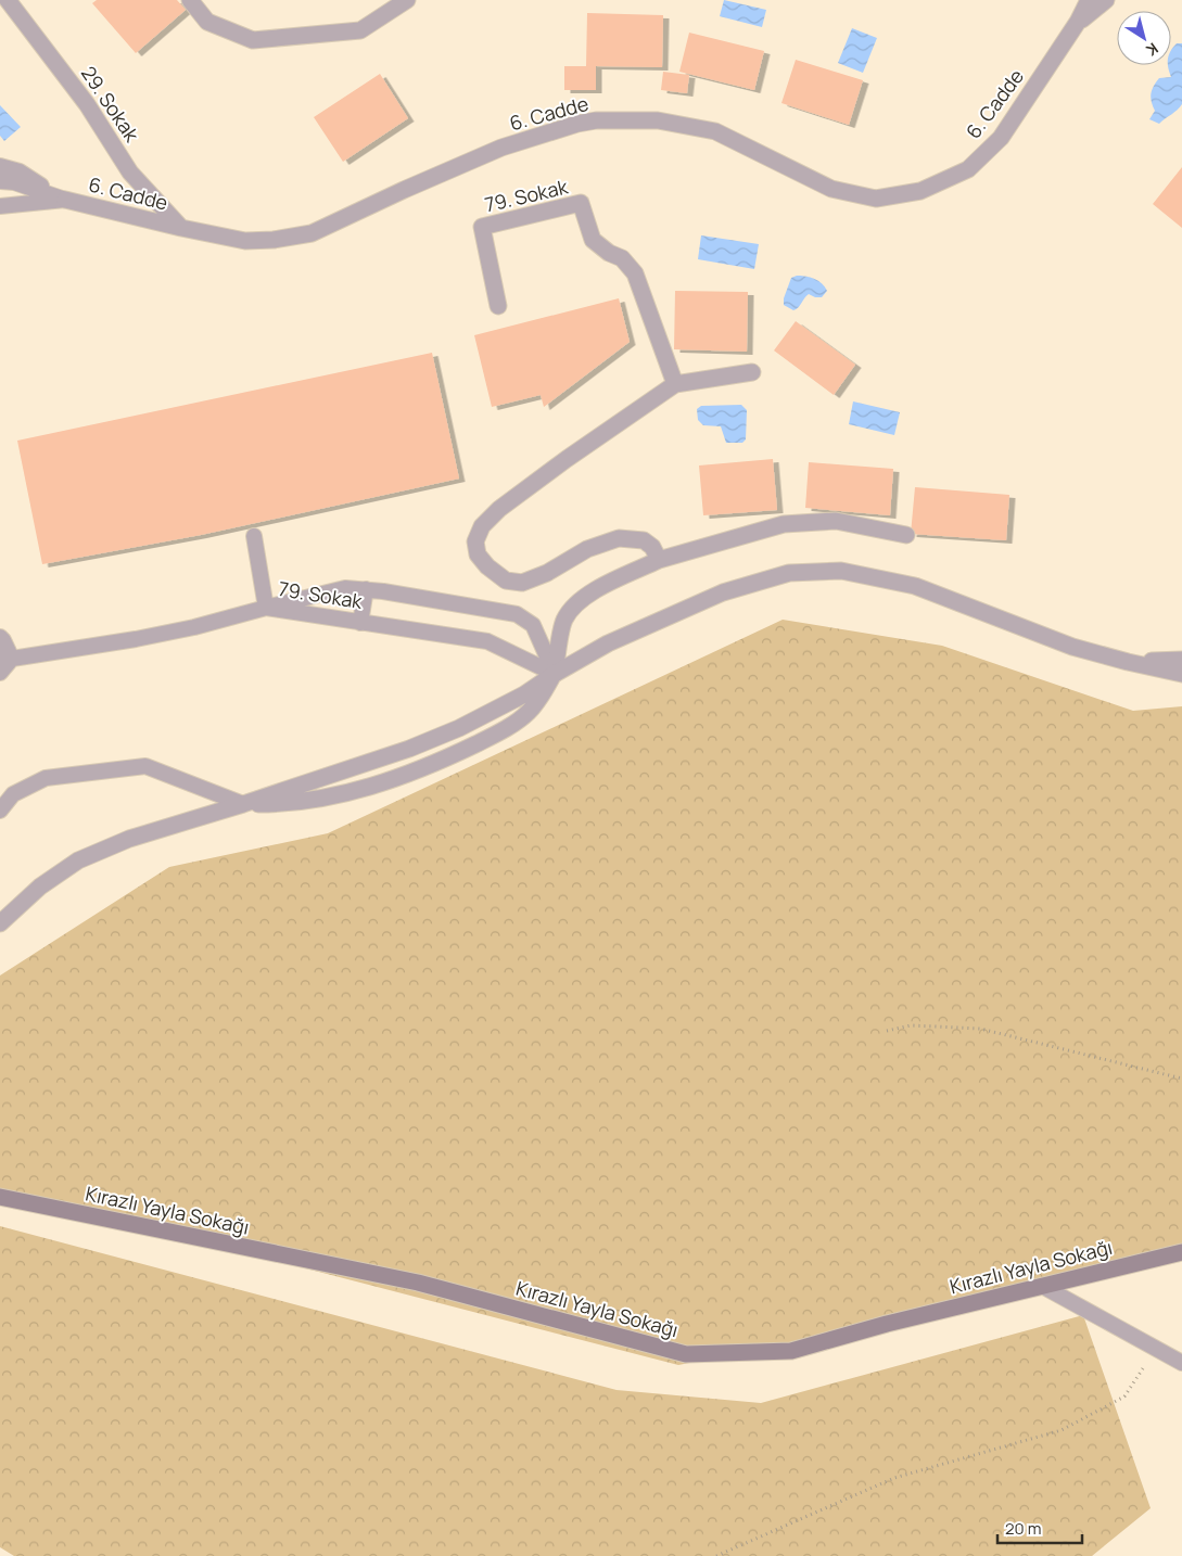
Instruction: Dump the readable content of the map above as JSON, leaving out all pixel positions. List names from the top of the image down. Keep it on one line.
{"streets":{"main road":["Kırazlı Yayla Sokağı"],"street":["29. Sokak","6. Cadde","79. Sokak"]},"crossings":[["29. Sokak","6. Cadde"]],"scale_bar":"20 m","north":"bottom right"}
